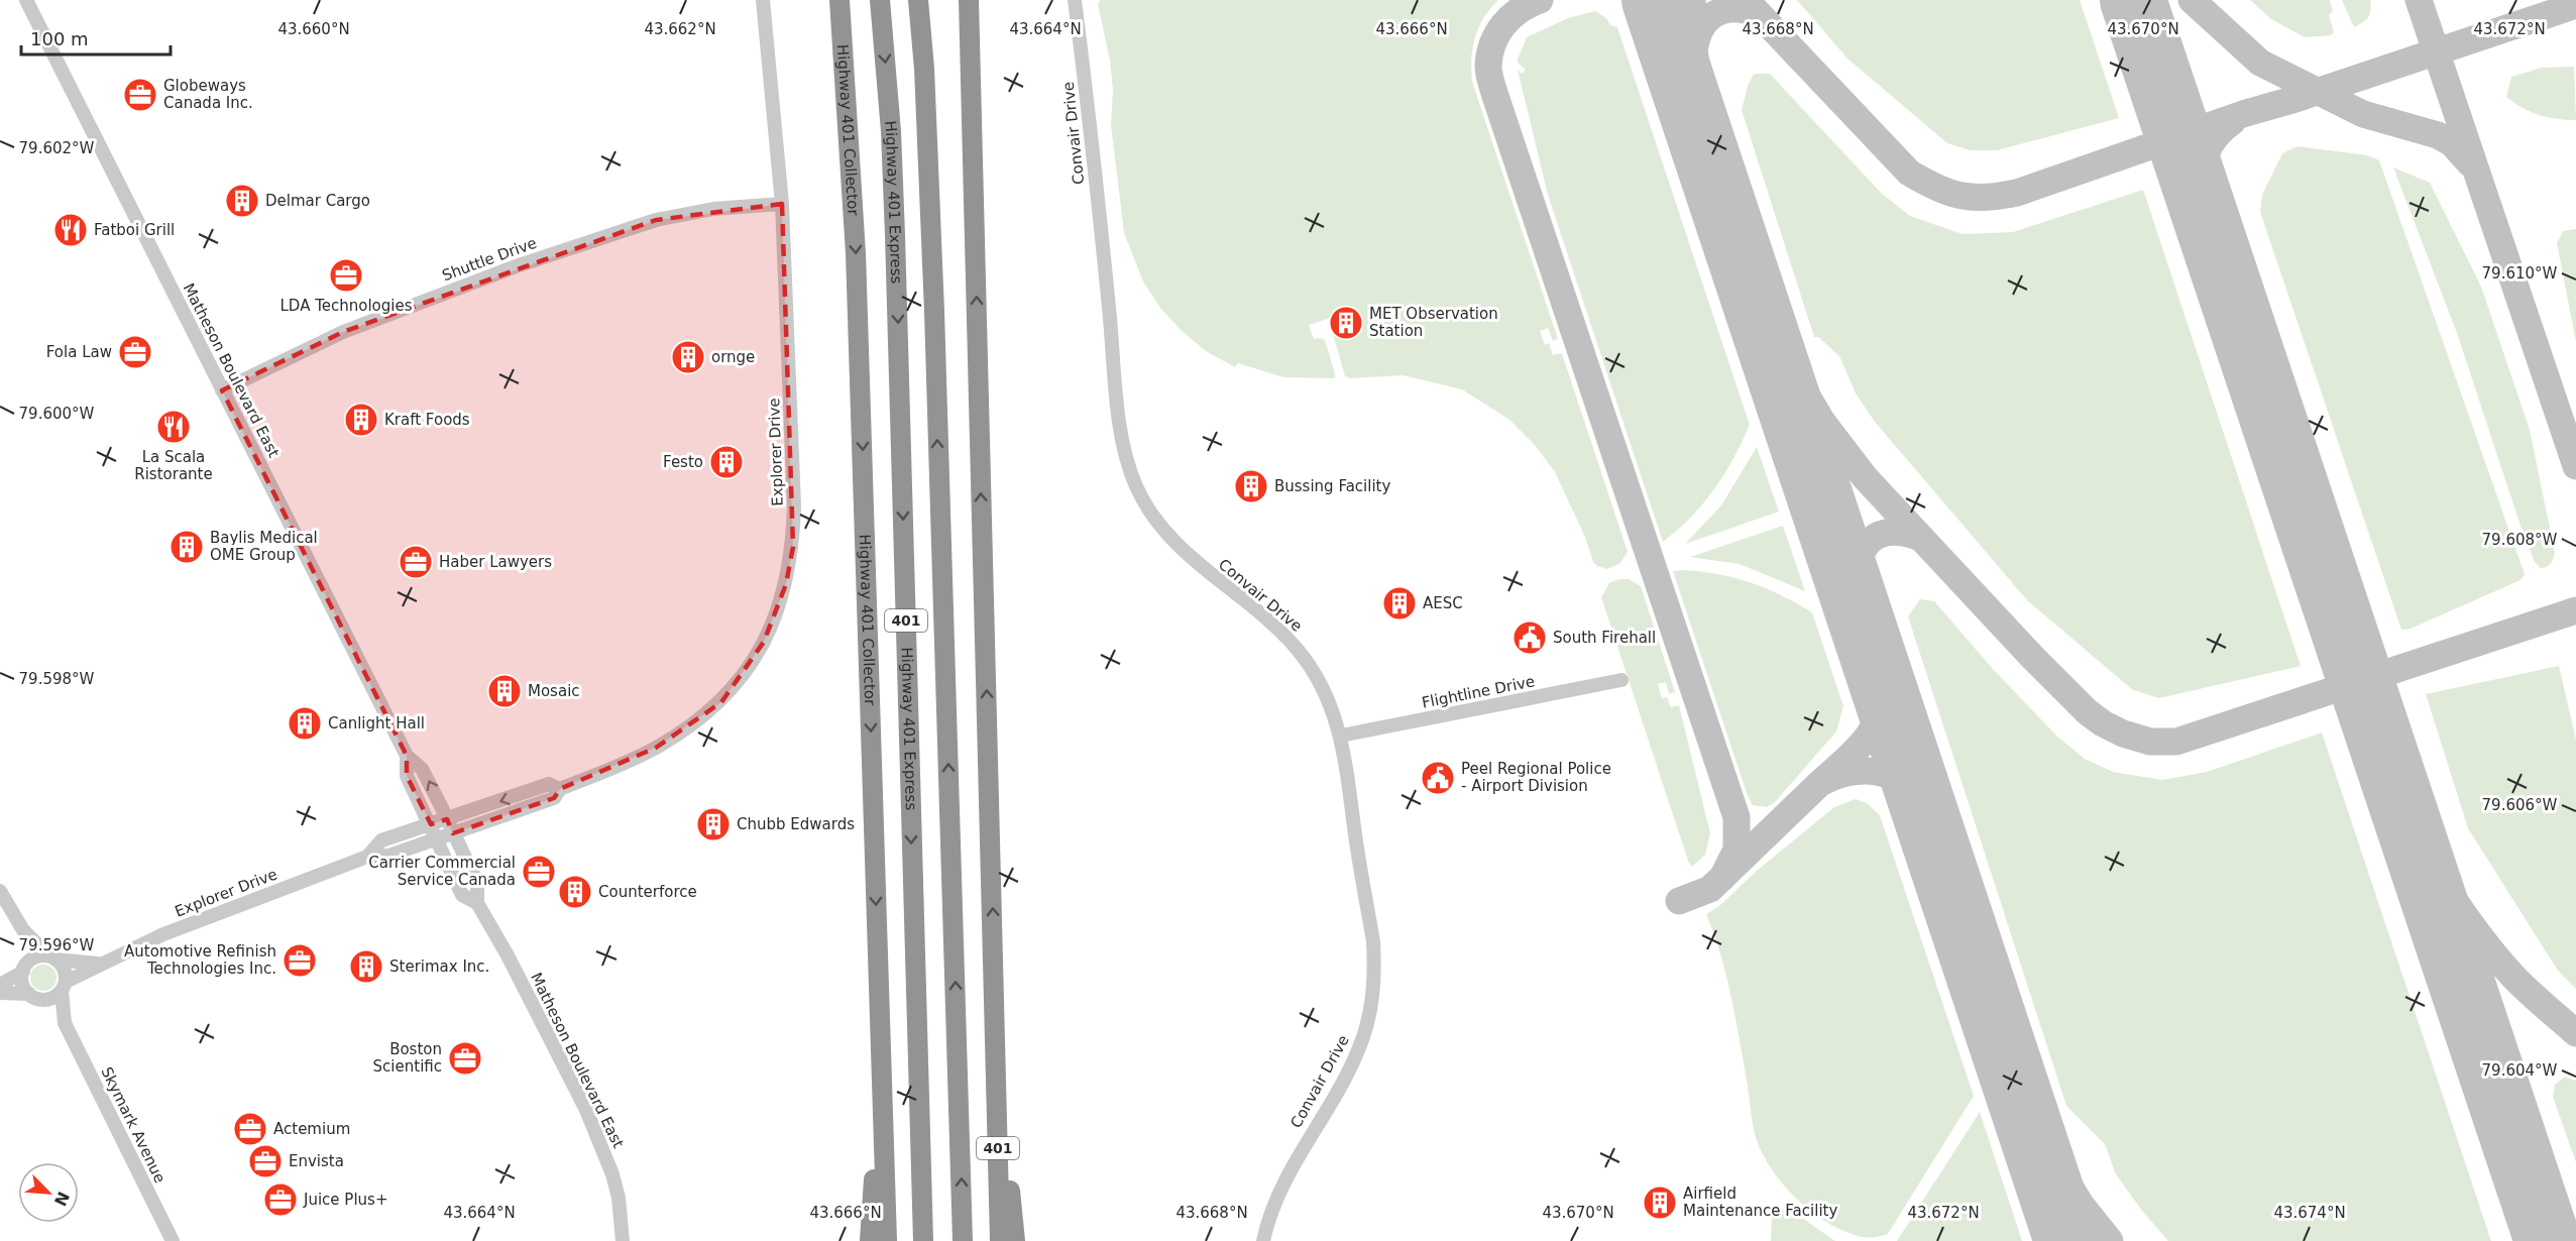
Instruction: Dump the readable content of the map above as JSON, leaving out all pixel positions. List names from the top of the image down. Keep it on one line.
{"streets":{"highway":["Highway 401 Collector","Highway 401 Express","401"],"street":["Convair Drive","Shuttle Drive","Matheson Boulevard East","Explorer Drive","Flightline Drive","Skymark Avenue"]},"crossings":[["Convair Drive","Flightline Drive"],["Shuttle Drive","Matheson Boulevard East"],["Shuttle Drive","Explorer Drive"],["Matheson Boulevard East","Explorer Drive"],["Explorer Drive","Skymark Avenue"]],"places":{"office":["Globeways Canada Inc.","LDA Technologies","Fola Law","Haber Lawyers","Carrier Commercial Service Canada","Automotive Refinish Technologies Inc.","Boston Scientific","Actemium","Envista","Juice Plus+"],"building":["Delmar Cargo","MET Observation Station","ornge","Kraft Foods","Festo","Bussing Facility","Baylis Medical OME Group","AESC","Mosaic","Canlight Hall","Chubb Edwards","Counterforce","Sterimax Inc.","Airfield Maintenance Facility"],"restaurant":["Fatboi Grill","La Scala Ristorante"],"public building":["South Firehall","Peel Regional Police - Airport Division"]},"scale_bar":"100 m","north":"bottom right","coordinates":["43.660°N","43.662°N","43.664°N","43.666°N","43.668°N","43.670°N","43.672°N","79.602°W","79.610°W","79.600°W","79.608°W","79.598°W","79.606°W","79.596°W","79.604°W","43.674°N"]}
